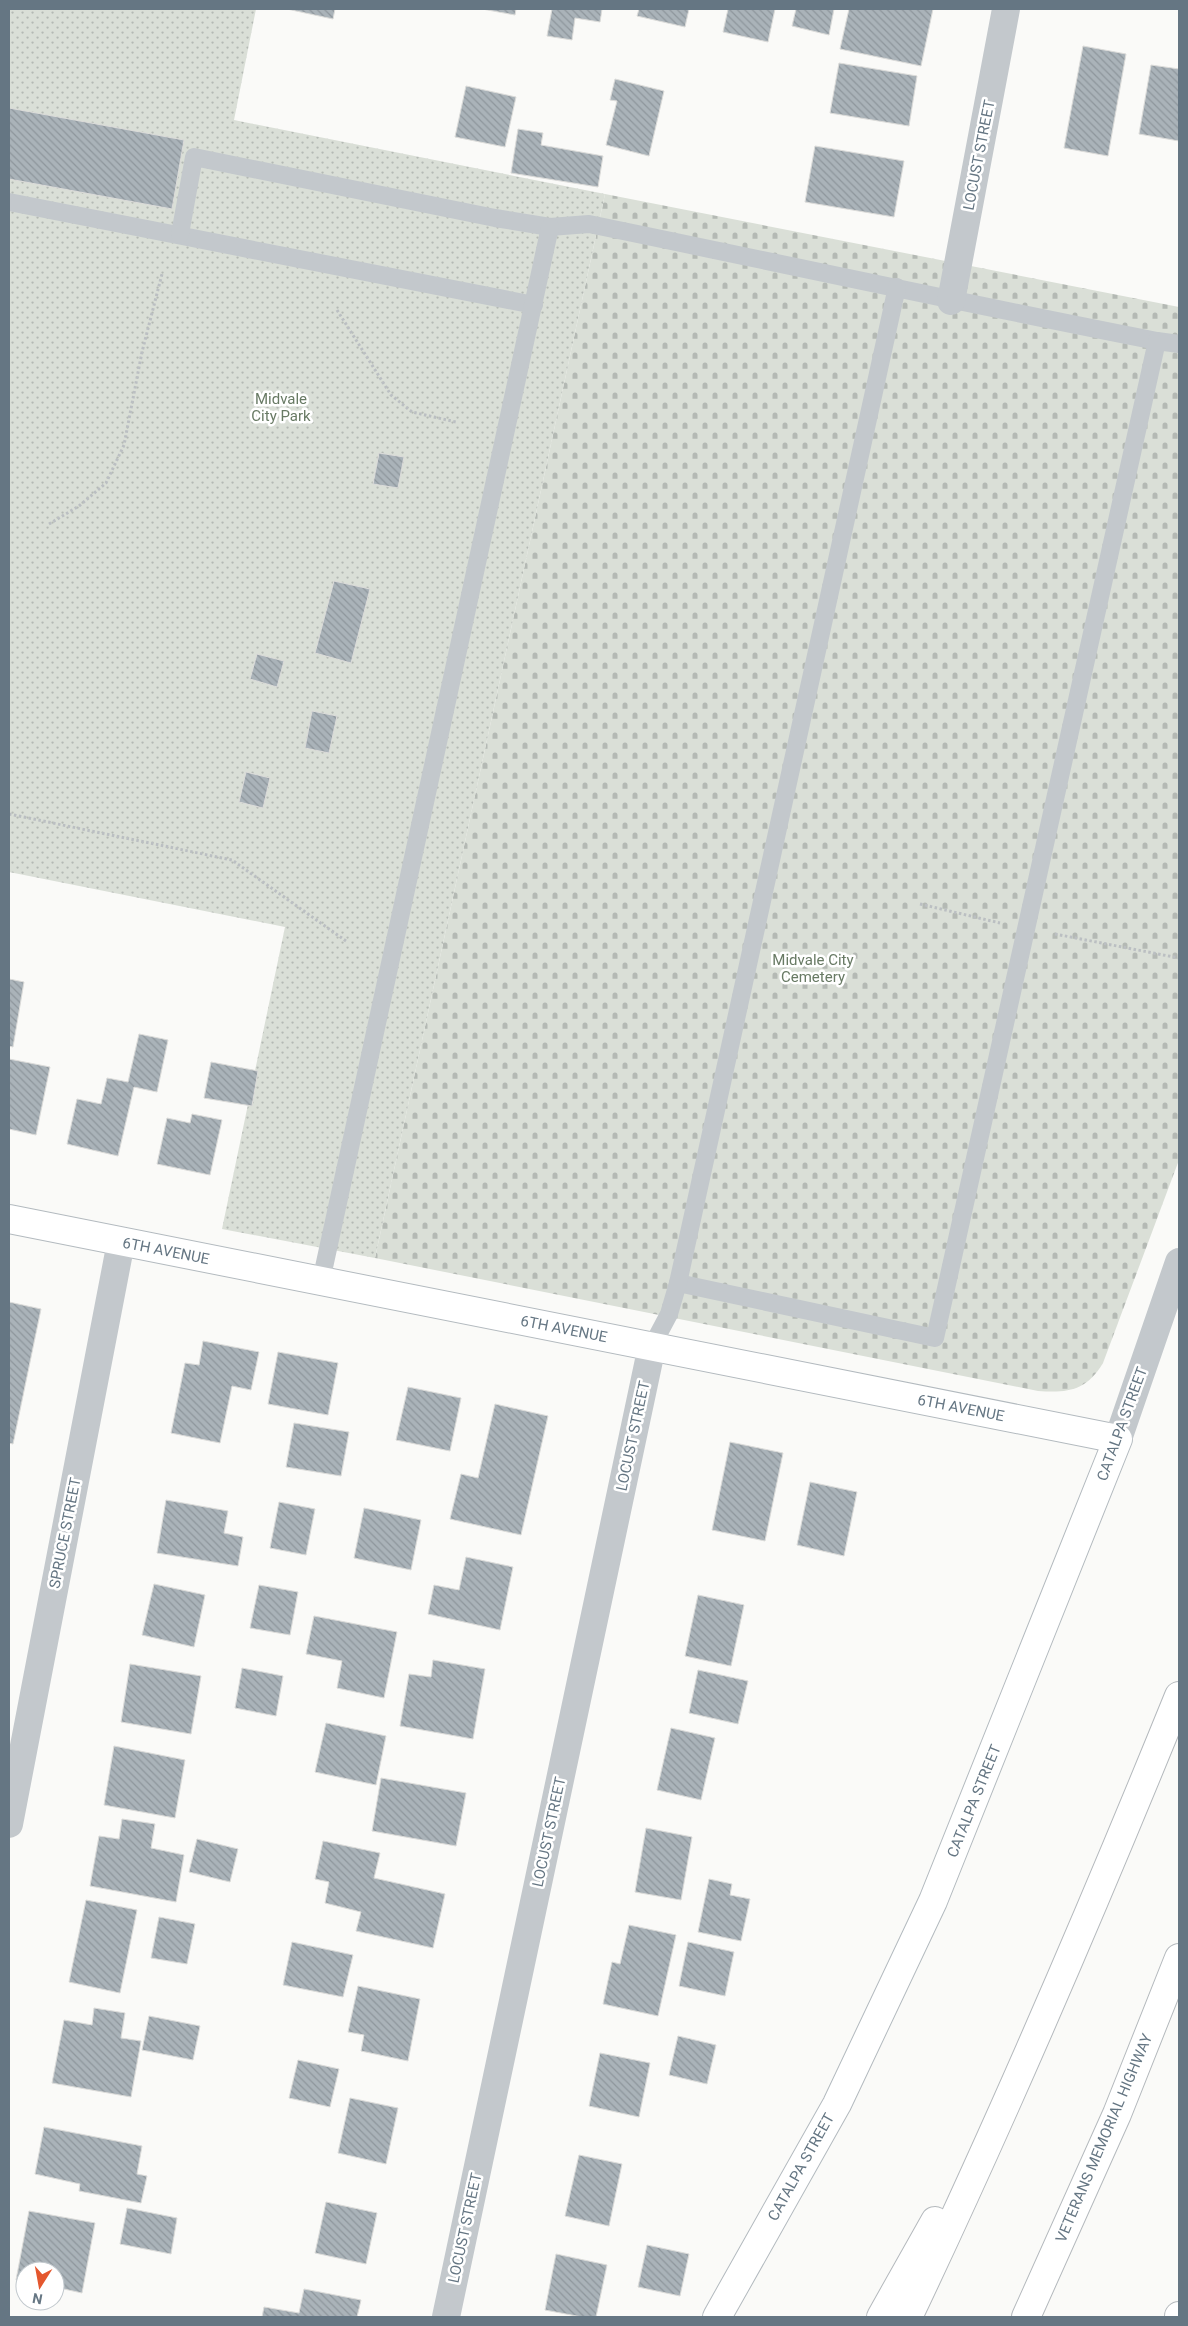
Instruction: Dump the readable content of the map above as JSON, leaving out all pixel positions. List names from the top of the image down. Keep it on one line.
{"streets":{"main road":["6TH AVENUE","CATALPA STREET","VETERANS MEMORIAL HIGHWAY"],"street":["LOCUST STREET","SPRUCE STREET"]},"crossings":[["LOCUST STREET","6TH AVENUE"],["6TH AVENUE","CATALPA STREET"],["6TH AVENUE","SPRUCE STREET"]],"parks":["Midvale City Park","Midvale City Cemetery"],"north":"bottom"}
